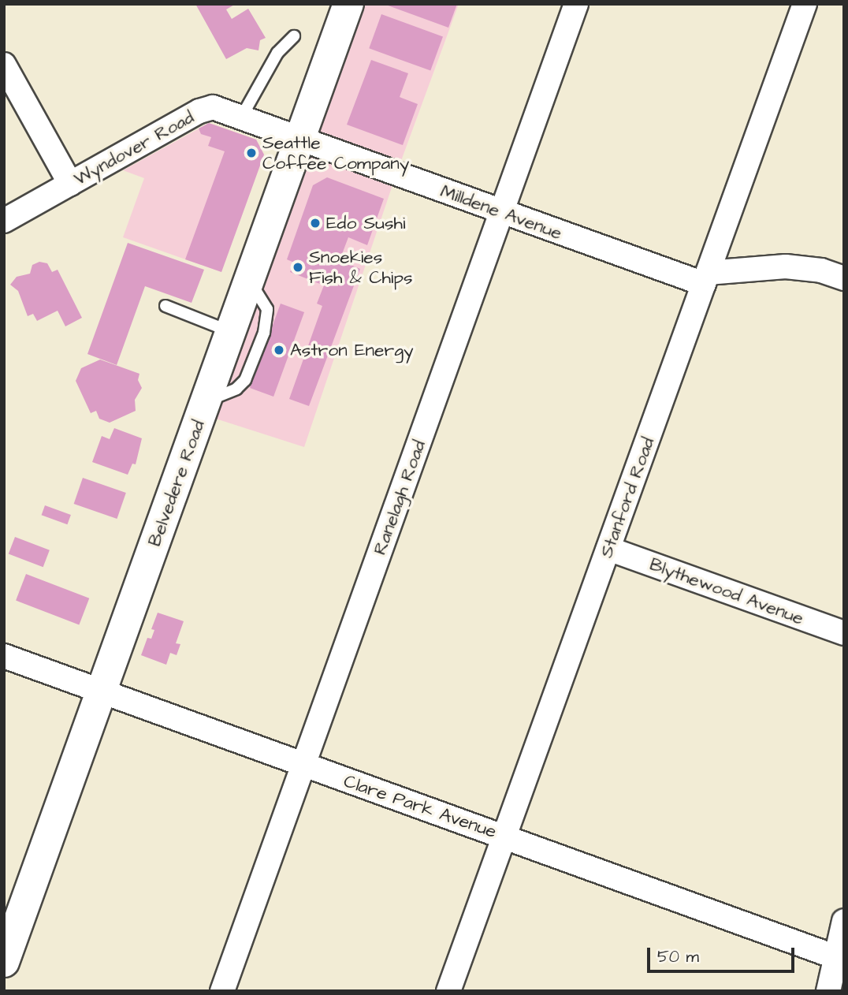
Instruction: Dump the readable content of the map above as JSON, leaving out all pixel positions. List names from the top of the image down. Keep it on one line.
{"streets":{"main road":["Belvedere Road"],"street":["Wyndover Road","Milldene Avenue","Ranelagh Road","Stanford Road","Blythewood Avenue","Clare Park Avenue"]},"crossings":[["Wyndover Road","Milldene Avenue"],["Wyndover Road","Belvedere Road"],["Milldene Avenue","Belvedere Road"],["Milldene Avenue","Ranelagh Road"],["Milldene Avenue","Stanford Road"],["Belvedere Road","Clare Park Avenue"],["Ranelagh Road","Clare Park Avenue"],["Stanford Road","Blythewood Avenue"],["Stanford Road","Clare Park Avenue"]],"places":["Seattle Coffee Company","Edo Sushi","Snoekies Fish & Chips","Astron Energy"],"scale_bar":"50 m"}
